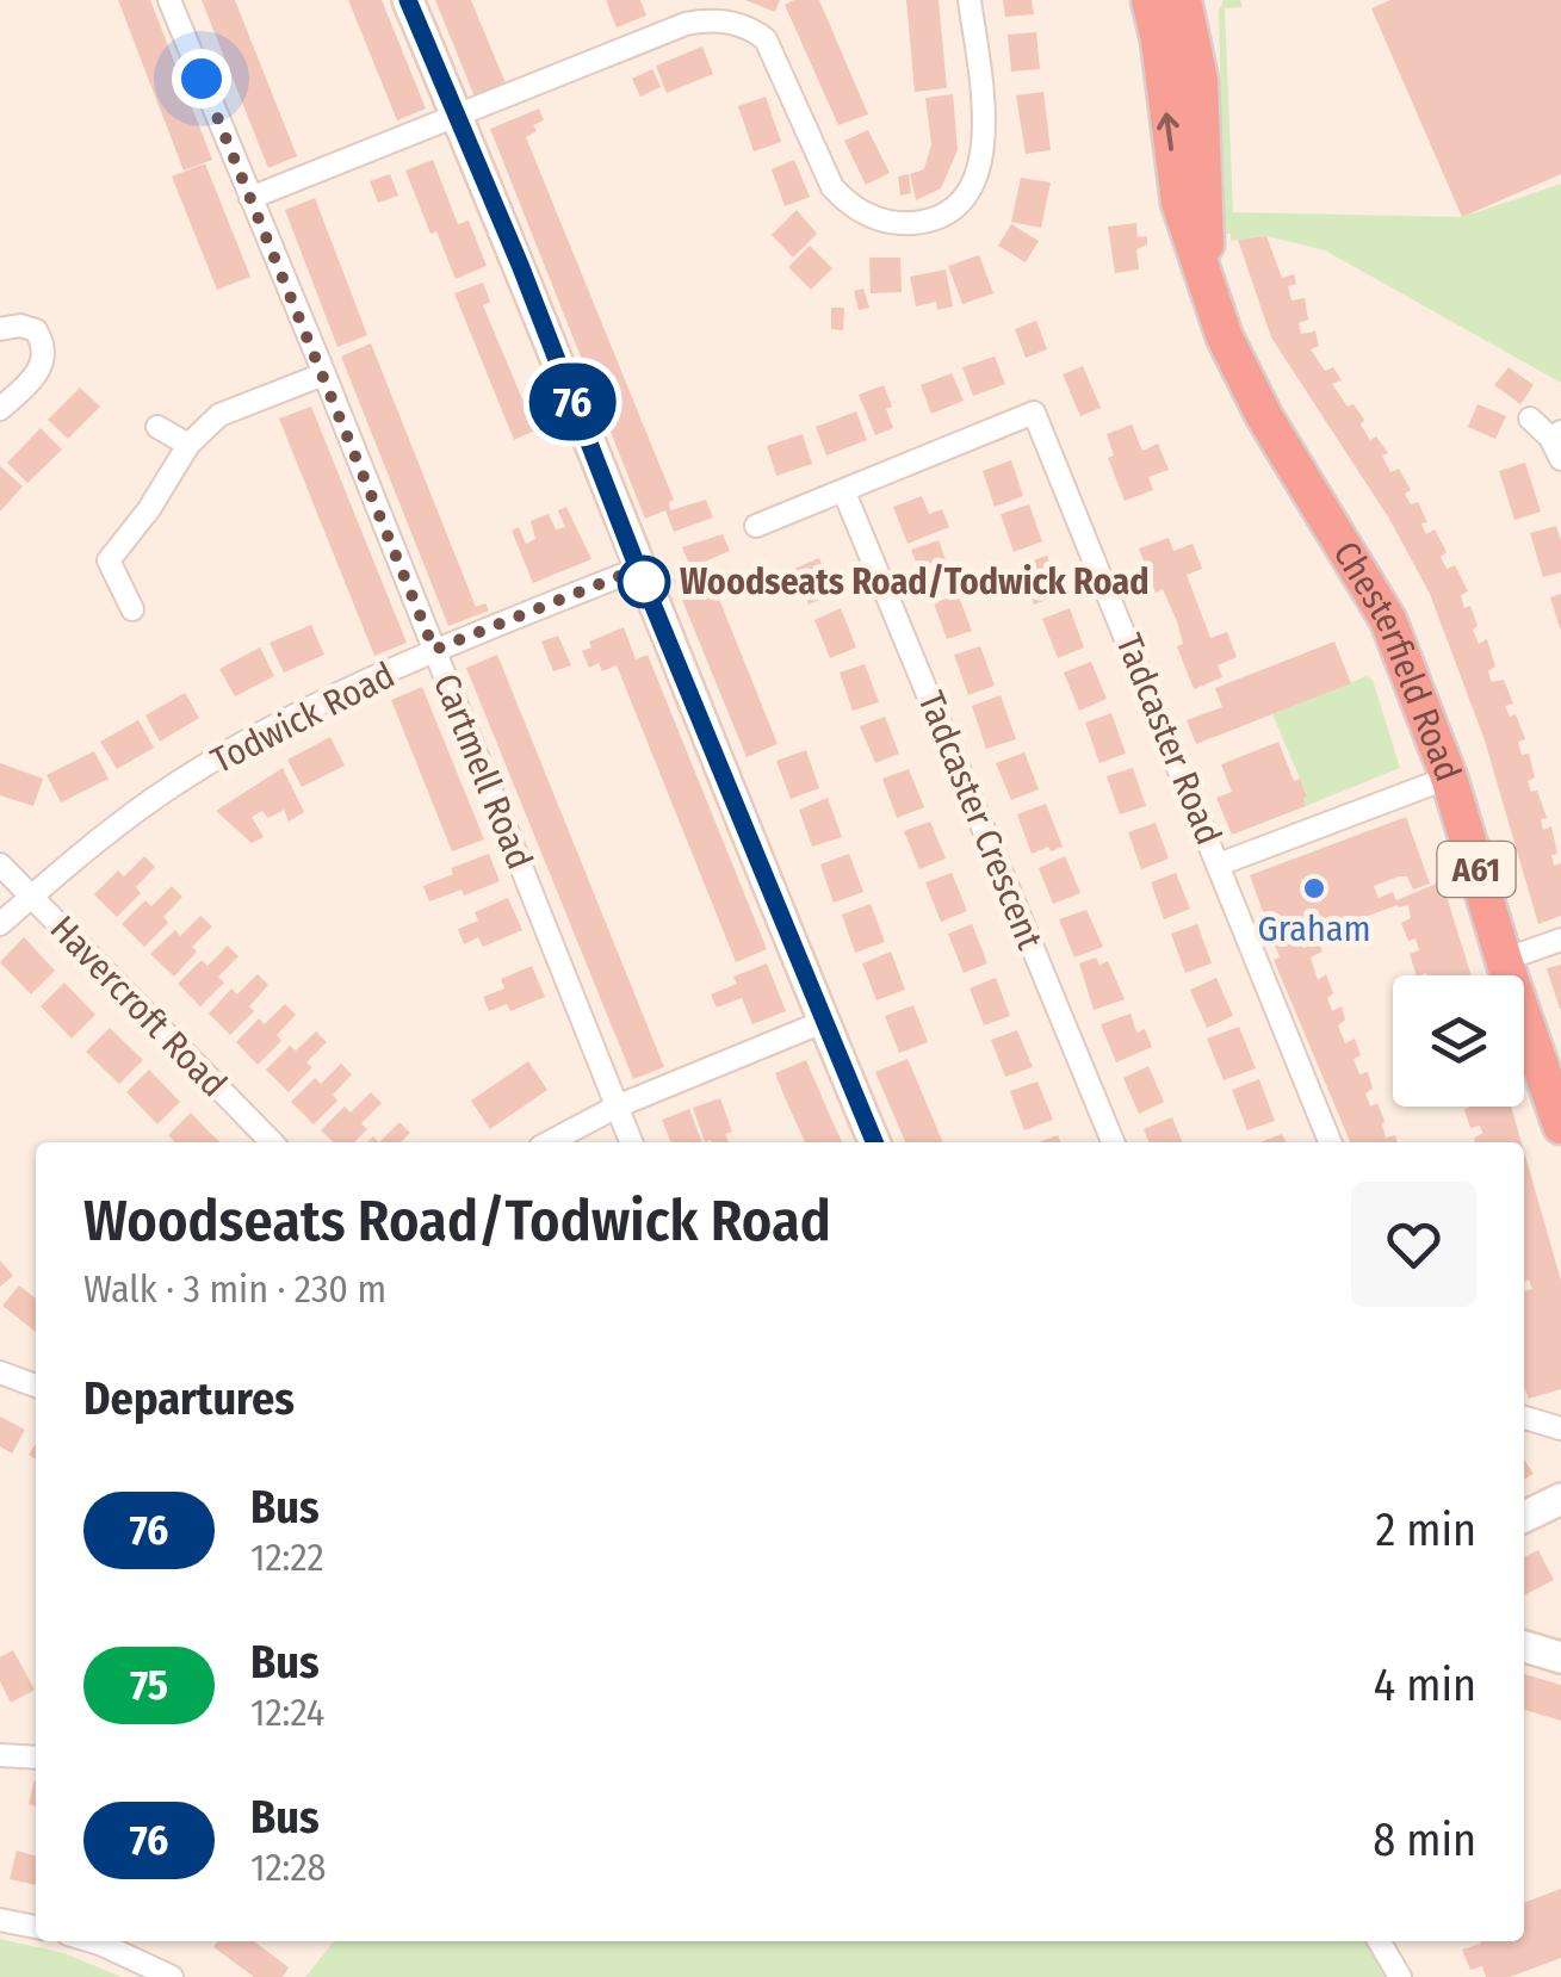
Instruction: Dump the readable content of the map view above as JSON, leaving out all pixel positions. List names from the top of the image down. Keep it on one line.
{"streets":{"highway":["Chesterfield Road","A61"],"street":["Todwick Road","Tadcaster Road","Cartmell Road","Tadcaster Crescent","Havercroft Road"]},"crossings":[["Todwick Road","Cartmell Road"],["Todwick Road","Havercroft Road"],["Tadcaster Road","Tadcaster Crescent"]],"places":["Woodseats Road/Todwick Road","Graham"],"lines":["bus line 76"],"page":{"on_map":"76","heading":[["Woodseats Road/Todwick Road","Walk · 3 min · 230 m"],"Departures"],"list":[{"mark":"76","name":"Bus","note":"12:22","value":"2 min"},{"mark":"75","name":"Bus","note":"12:24","value":"4 min"},{"mark":"76","name":"Bus","note":"12:28","value":"8 min"}]}}
